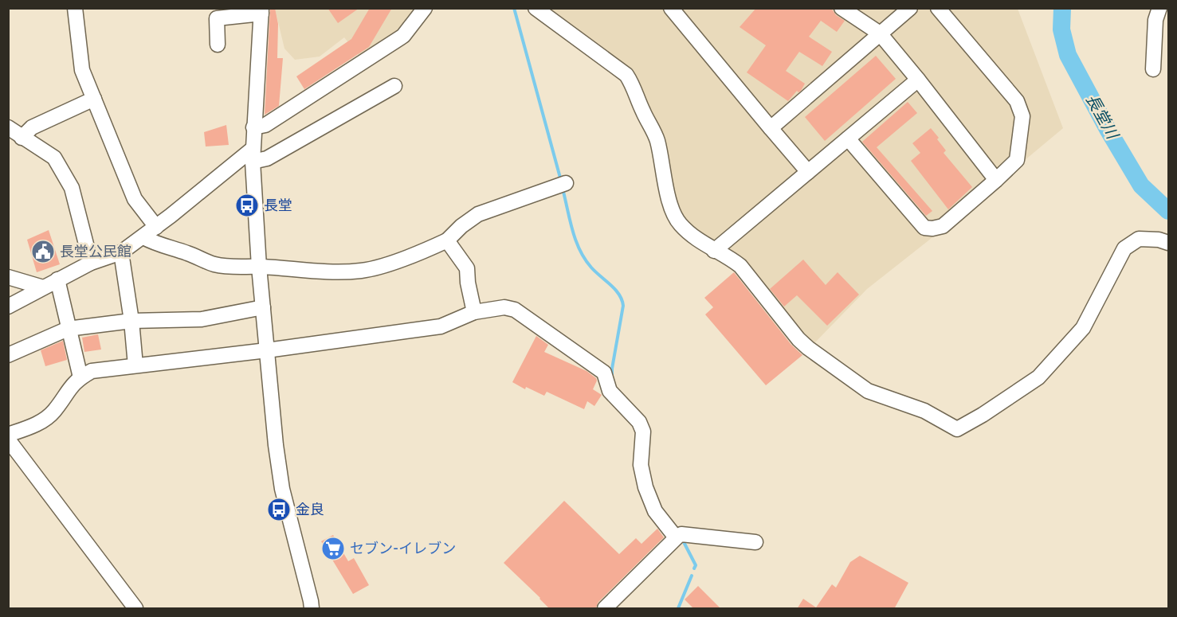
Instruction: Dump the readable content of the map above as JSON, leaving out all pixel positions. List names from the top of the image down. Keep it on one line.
{"water":["長堂川"],"places":{"bus stop":["長堂","金良"],"public building":["長堂公民館"],"supermarket":["セブン-イレブン"]}}
